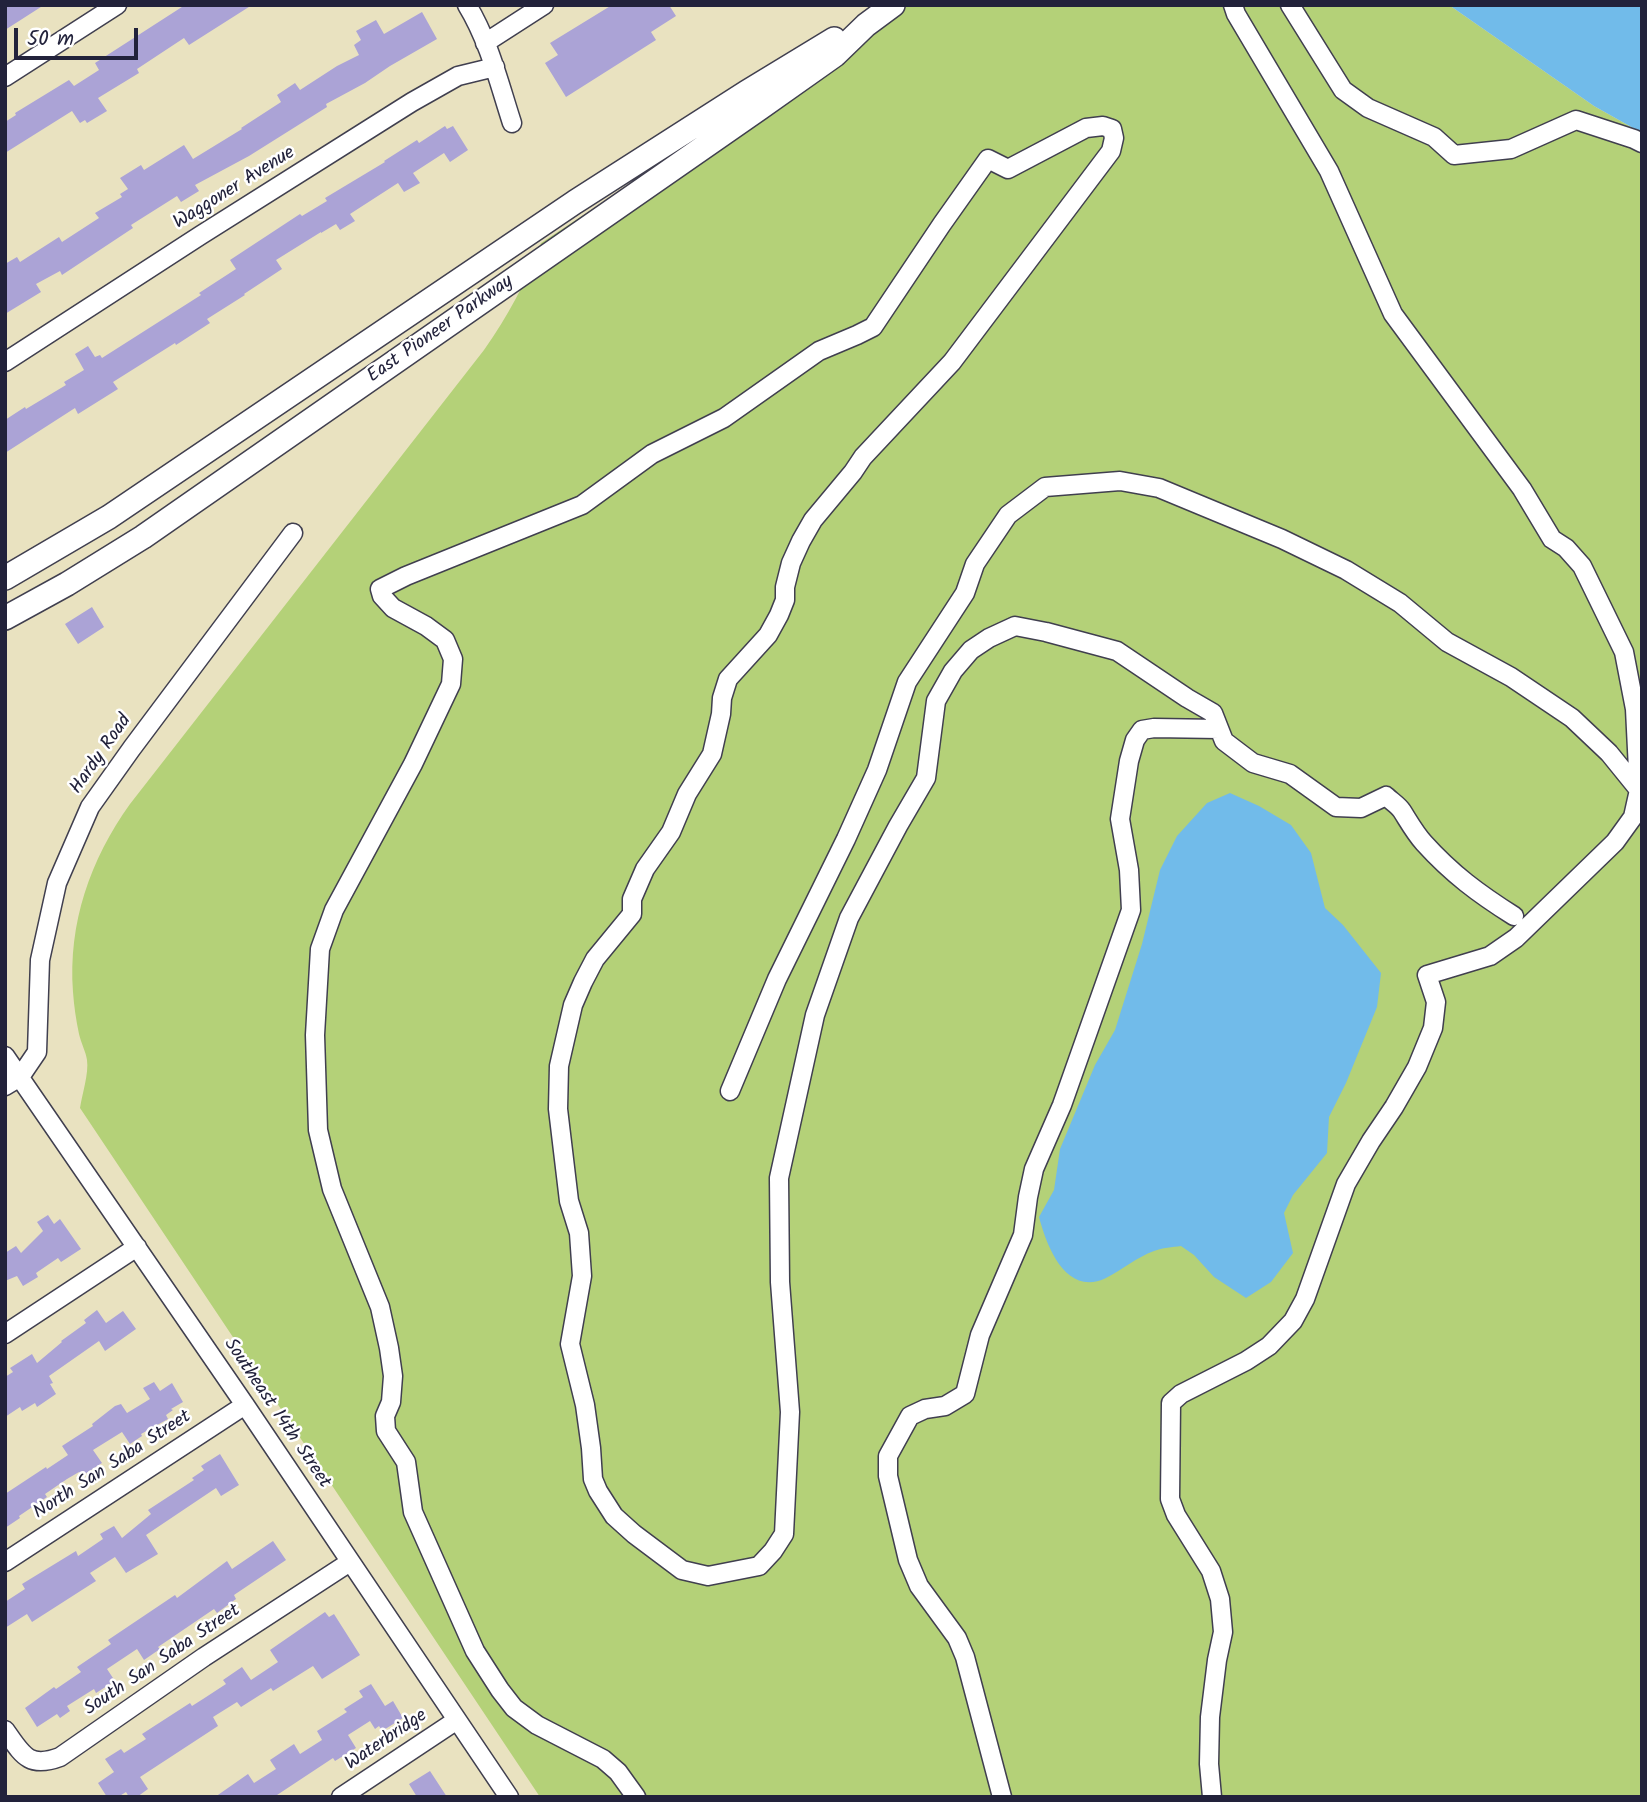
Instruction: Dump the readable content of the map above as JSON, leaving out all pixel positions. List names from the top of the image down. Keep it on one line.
{"streets":{"main road":["East Pioneer Parkway"],"street":["Waggoner Avenue","Hardy Road","Southeast 14th Street","North San Saba Street","South San Saba Street","Waterbridge"]},"crossings":[["Hardy Road","Southeast 14th Street"],["Southeast 14th Street","North San Saba Street"],["Southeast 14th Street","South San Saba Street"],["Southeast 14th Street","Waterbridge"]],"scale_bar":"50 m"}
